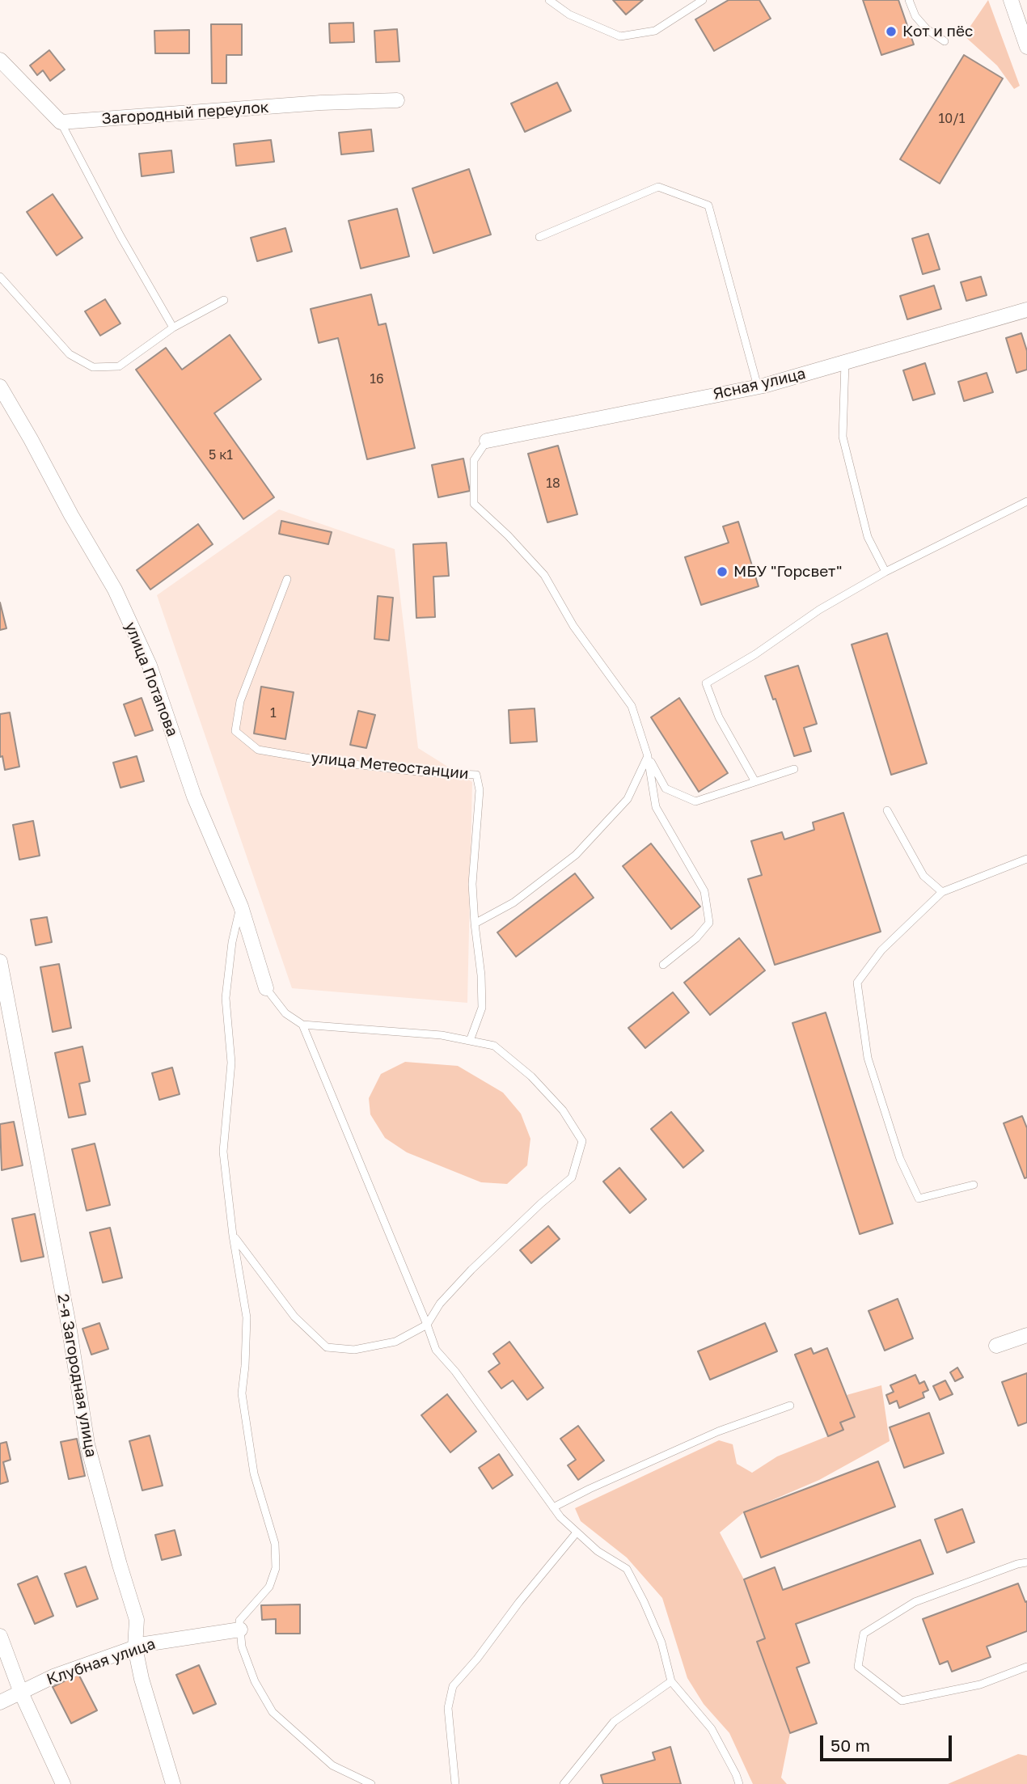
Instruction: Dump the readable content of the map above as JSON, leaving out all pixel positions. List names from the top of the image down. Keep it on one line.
{"streets":{"street":["Загородный переулок","Ясная улица","улица Потапова","2-я Загородная улица","Клубная улица"],"lane":["улица Метеостанции"]},"crossings":[["2-я Загородная улица","Клубная улица"]],"places":["Кот и пёс","МБУ \"Горсвет\""],"house_numbers":["10/1","16","5 к1","18","1"],"scale_bar":"50 m"}
